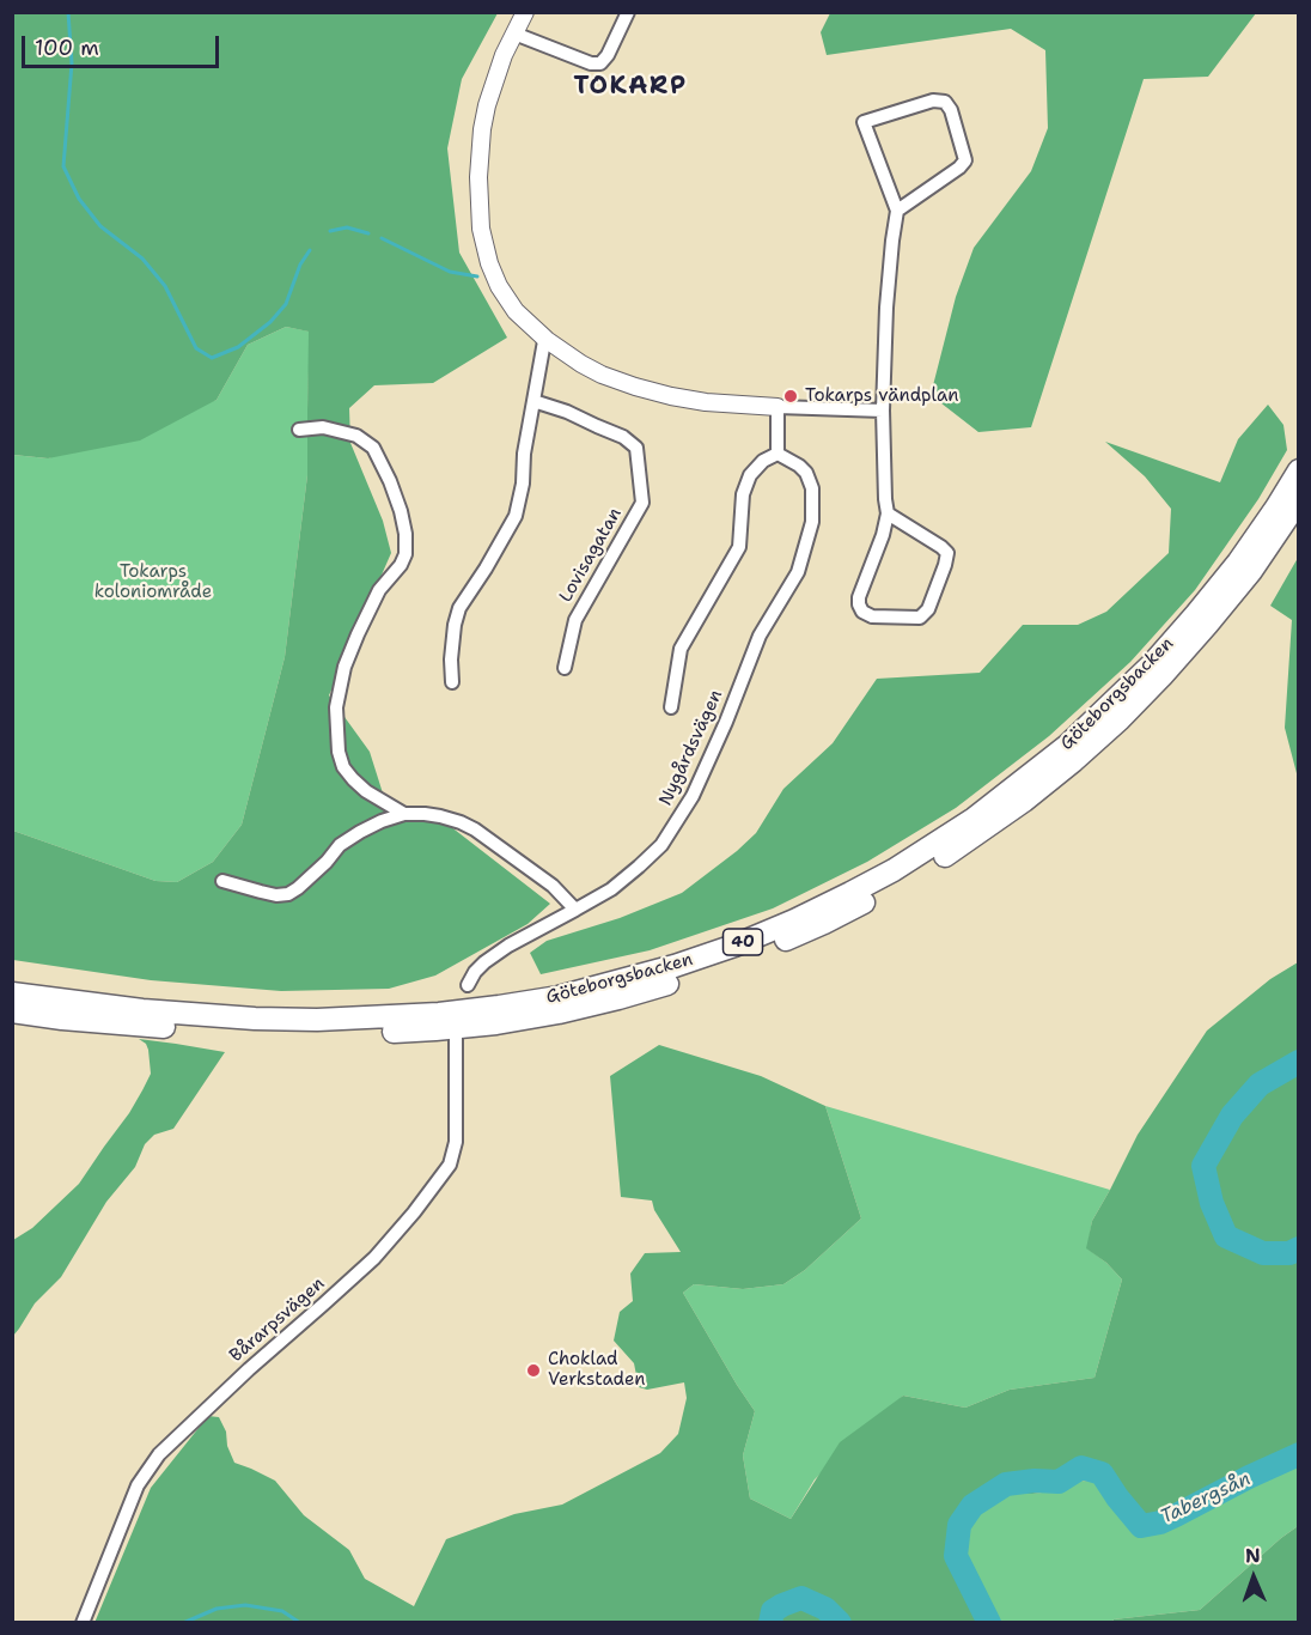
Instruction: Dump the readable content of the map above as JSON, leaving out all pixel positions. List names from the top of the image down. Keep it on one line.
{"streets":{"highway":["Göteborgsbacken","40"],"street":["Lovisagatan","Nygårdsvägen","Bårarpsvägen"]},"districts":["TOKARP"],"water":["Tabergsån"],"parks":["Tokarps koloniområde"],"places":["Tokarps vändplan","Choklad Verkstaden"],"scale_bar":"100 m","north":"top"}
